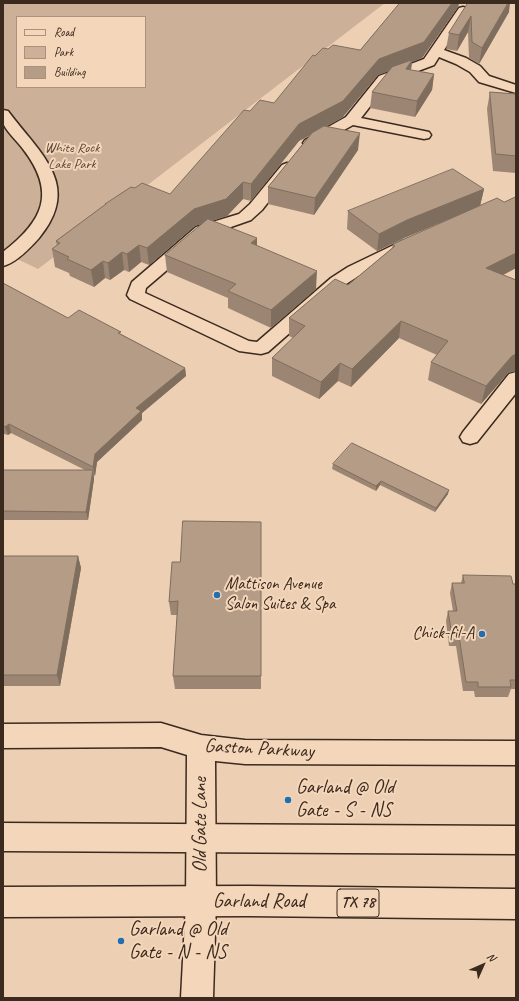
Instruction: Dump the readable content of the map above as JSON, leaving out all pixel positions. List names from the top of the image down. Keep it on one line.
{"streets":{"street":["Gaston Parkway","Old Gate Lane","Garland Road","TX 78"]},"crossings":[["Gaston Parkway","Old Gate Lane"],["Old Gate Lane","Garland Road"]],"parks":["White Rock Lake Park"],"places":["Mattison Avenue Salon Suites & Spa","Chick-fil-A","Garland @ Old Gate - S - NS","Garland @ Old Gate - N - NS"],"legend":["Road","Park","Building"],"north":"top right"}
